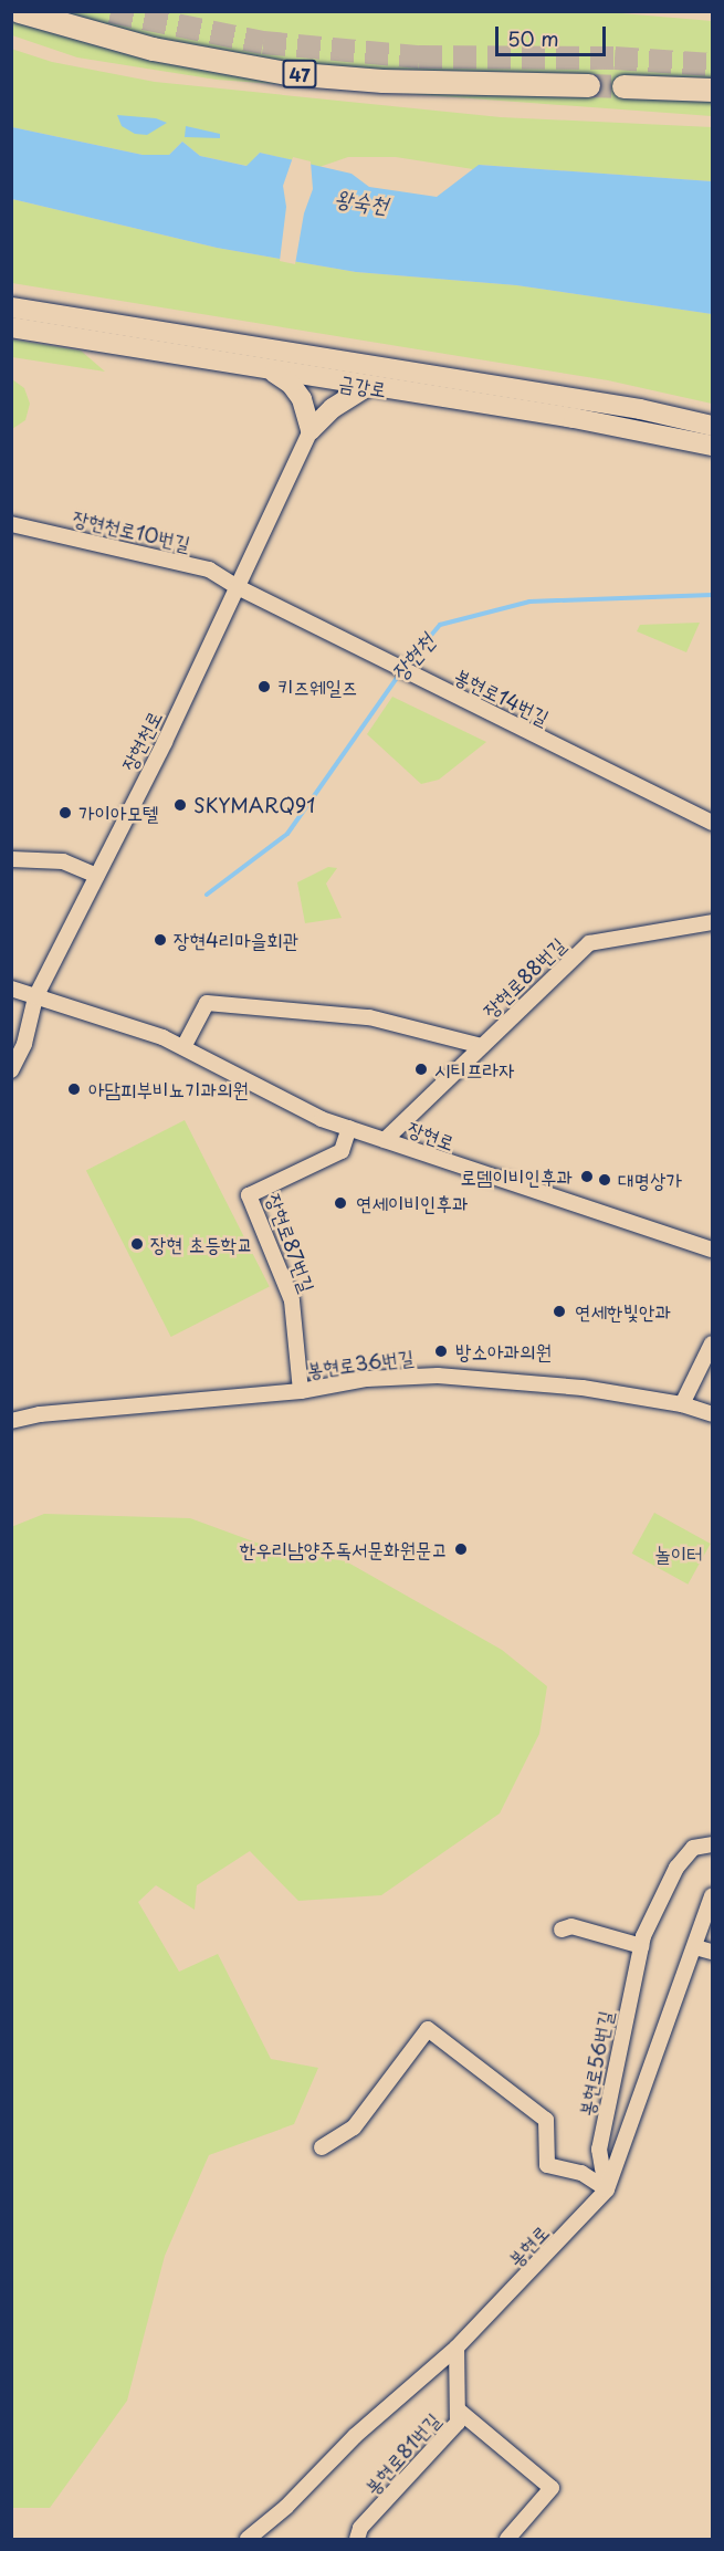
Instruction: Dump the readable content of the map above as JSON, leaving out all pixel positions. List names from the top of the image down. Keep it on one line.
{"streets":{"highway":["47"],"main road":["금강로"],"street":["장현천로10번길","봉현로14번길","장현천로","장현로88번길","장현로","장현로87번길","봉현로36번길","봉현로56번길","봉현로","봉현로81번길"]},"crossings":[["장현천로10번길","봉현로14번길"],["장현천로10번길","장현천로"],["봉현로14번길","장현천로"],["장현천로","장현로"],["장현로88번길","장현로"],["장현로","장현로87번길"],["장현로87번길","봉현로36번길"],["봉현로56번길","봉현로"],["봉현로","봉현로81번길"]],"water":["왕숙천","장현천"],"parks":["놀이터"],"places":["키즈웨일즈","SKYMARQ91","가이아모텔","장현4리마을회관","시티프라자","아담피부비뇨기과의원","로뎀이비인후과","대명상가","연세이비인후과","장현 초등학교","연세한빛안과","방소아과의원","한우리남양주독서문화원문고"],"scale_bar":"50 m"}
